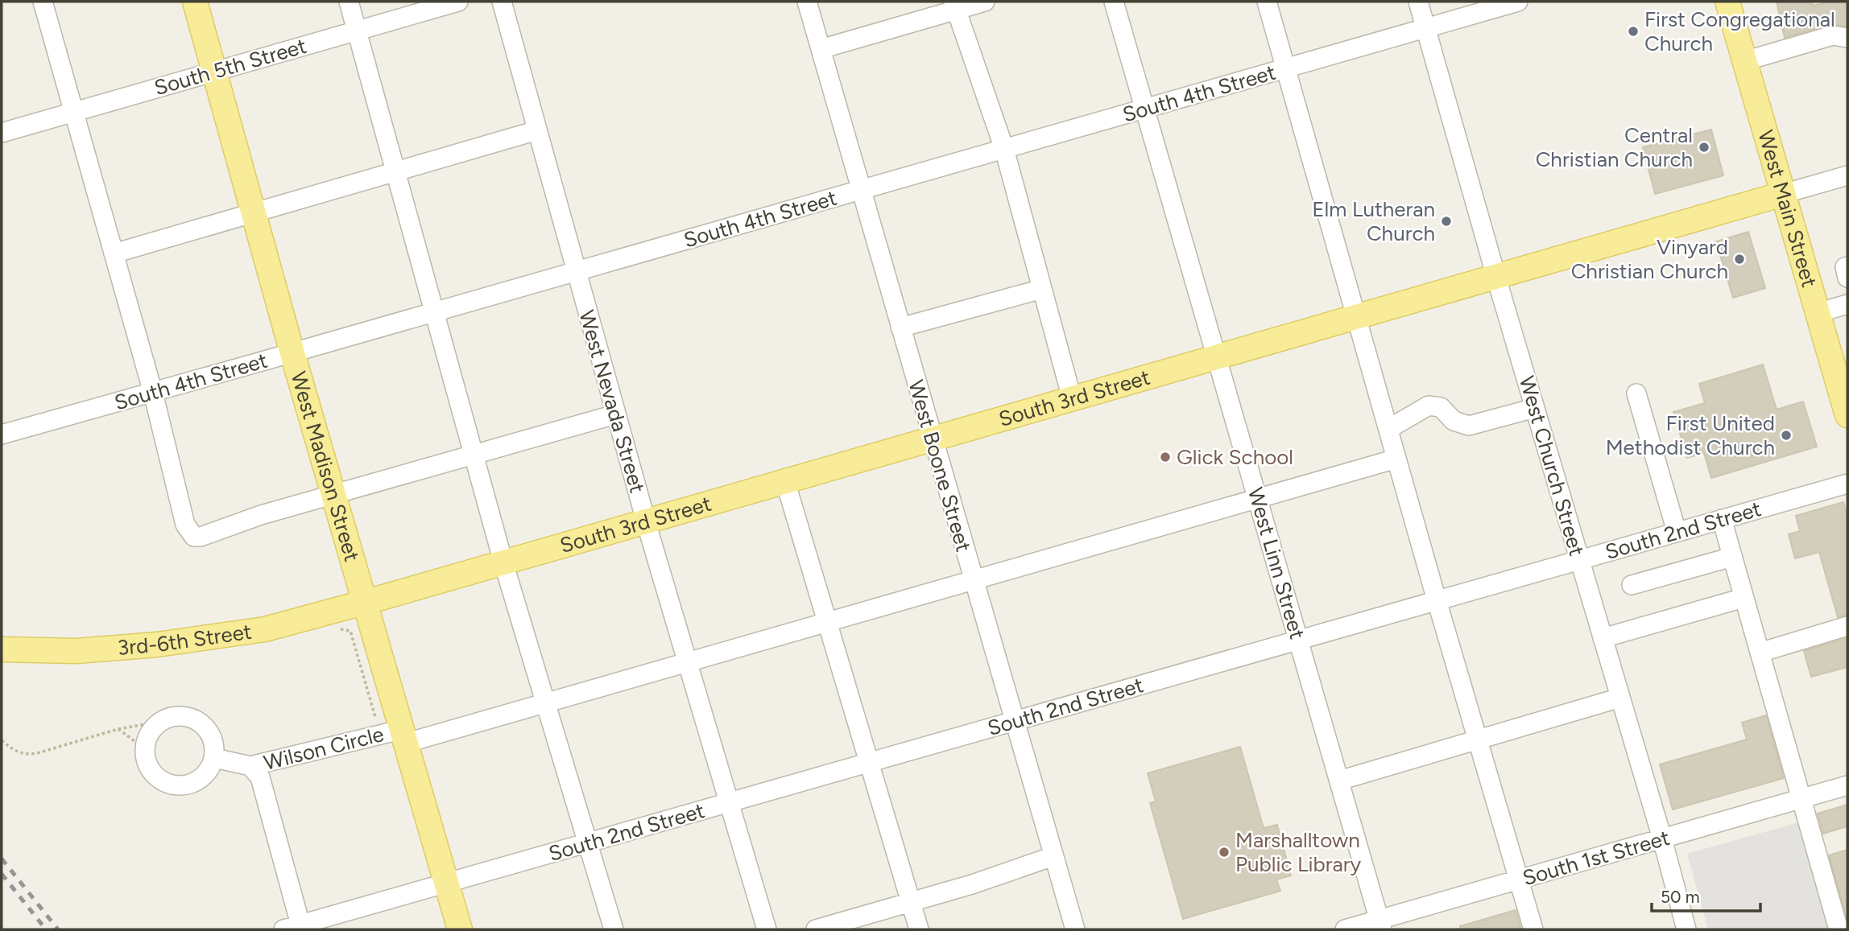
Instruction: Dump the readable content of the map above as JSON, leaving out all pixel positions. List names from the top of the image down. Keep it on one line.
{"streets":{"main road":["West Main Street","South 3rd Street","West Madison Street","3rd-6th Street"],"street":["South 5th Street","South 4th Street","West Nevada Street","West Boone Street","West Church Street","South 2nd Street","West Linn Street","Wilson Circle","South 1st Street"]},"crossings":[["South 5th Street","West Madison Street"],["South 4th Street","West Nevada Street"],["South 4th Street","West Madison Street"],["South 4th Street","West Boone Street"],["South 4th Street","West Church Street"],["South 4th Street","West Linn Street"],["West Main Street","South 3rd Street"],["South 3rd Street","West Nevada Street"],["South 3rd Street","West Madison Street"],["South 3rd Street","West Boone Street"],["South 3rd Street","West Church Street"],["South 3rd Street","West Linn Street"],["South 3rd Street","3rd-6th Street"],["West Nevada Street","South 2nd Street"],["West Nevada Street","Wilson Circle"],["West Madison Street","South 2nd Street"],["West Madison Street","3rd-6th Street"],["West Madison Street","Wilson Circle"],["West Boone Street","South 2nd Street"],["West Boone Street","Wilson Circle"],["West Church Street","South 2nd Street"],["West Church Street","South 1st Street"],["South 2nd Street","West Linn Street"],["West Linn Street","Wilson Circle"],["West Linn Street","South 1st Street"]],"places":["First Congregational Church","Central Christian Church","Elm Lutheran Church","Vinyard Christian Church","First United Methodist Church","Glick School","Marshalltown Public Library"],"scale_bar":"50 m"}
